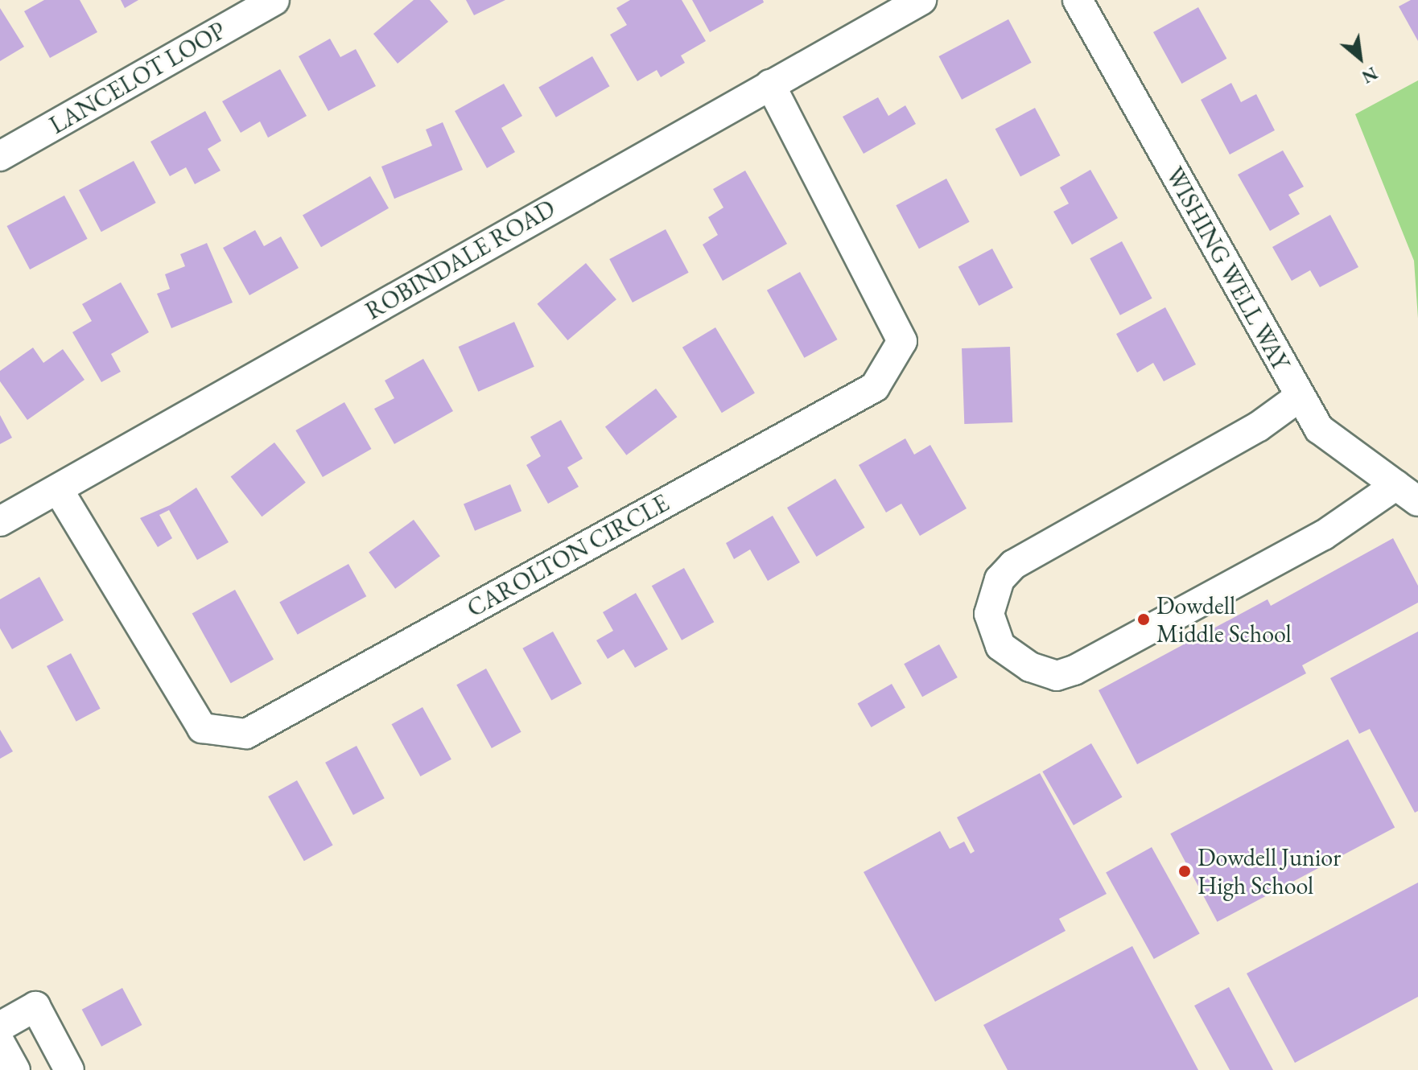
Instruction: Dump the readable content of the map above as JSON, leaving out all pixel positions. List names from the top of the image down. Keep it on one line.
{"streets":{"street":["LANCELOT LOOP","ROBINDALE ROAD","WISHING WELL WAY","CAROLTON CIRCLE"]},"crossings":[["ROBINDALE ROAD","CAROLTON CIRCLE"]],"places":["Dowdell Middle School","Dowdell Junior High School"],"north":"bottom right"}
